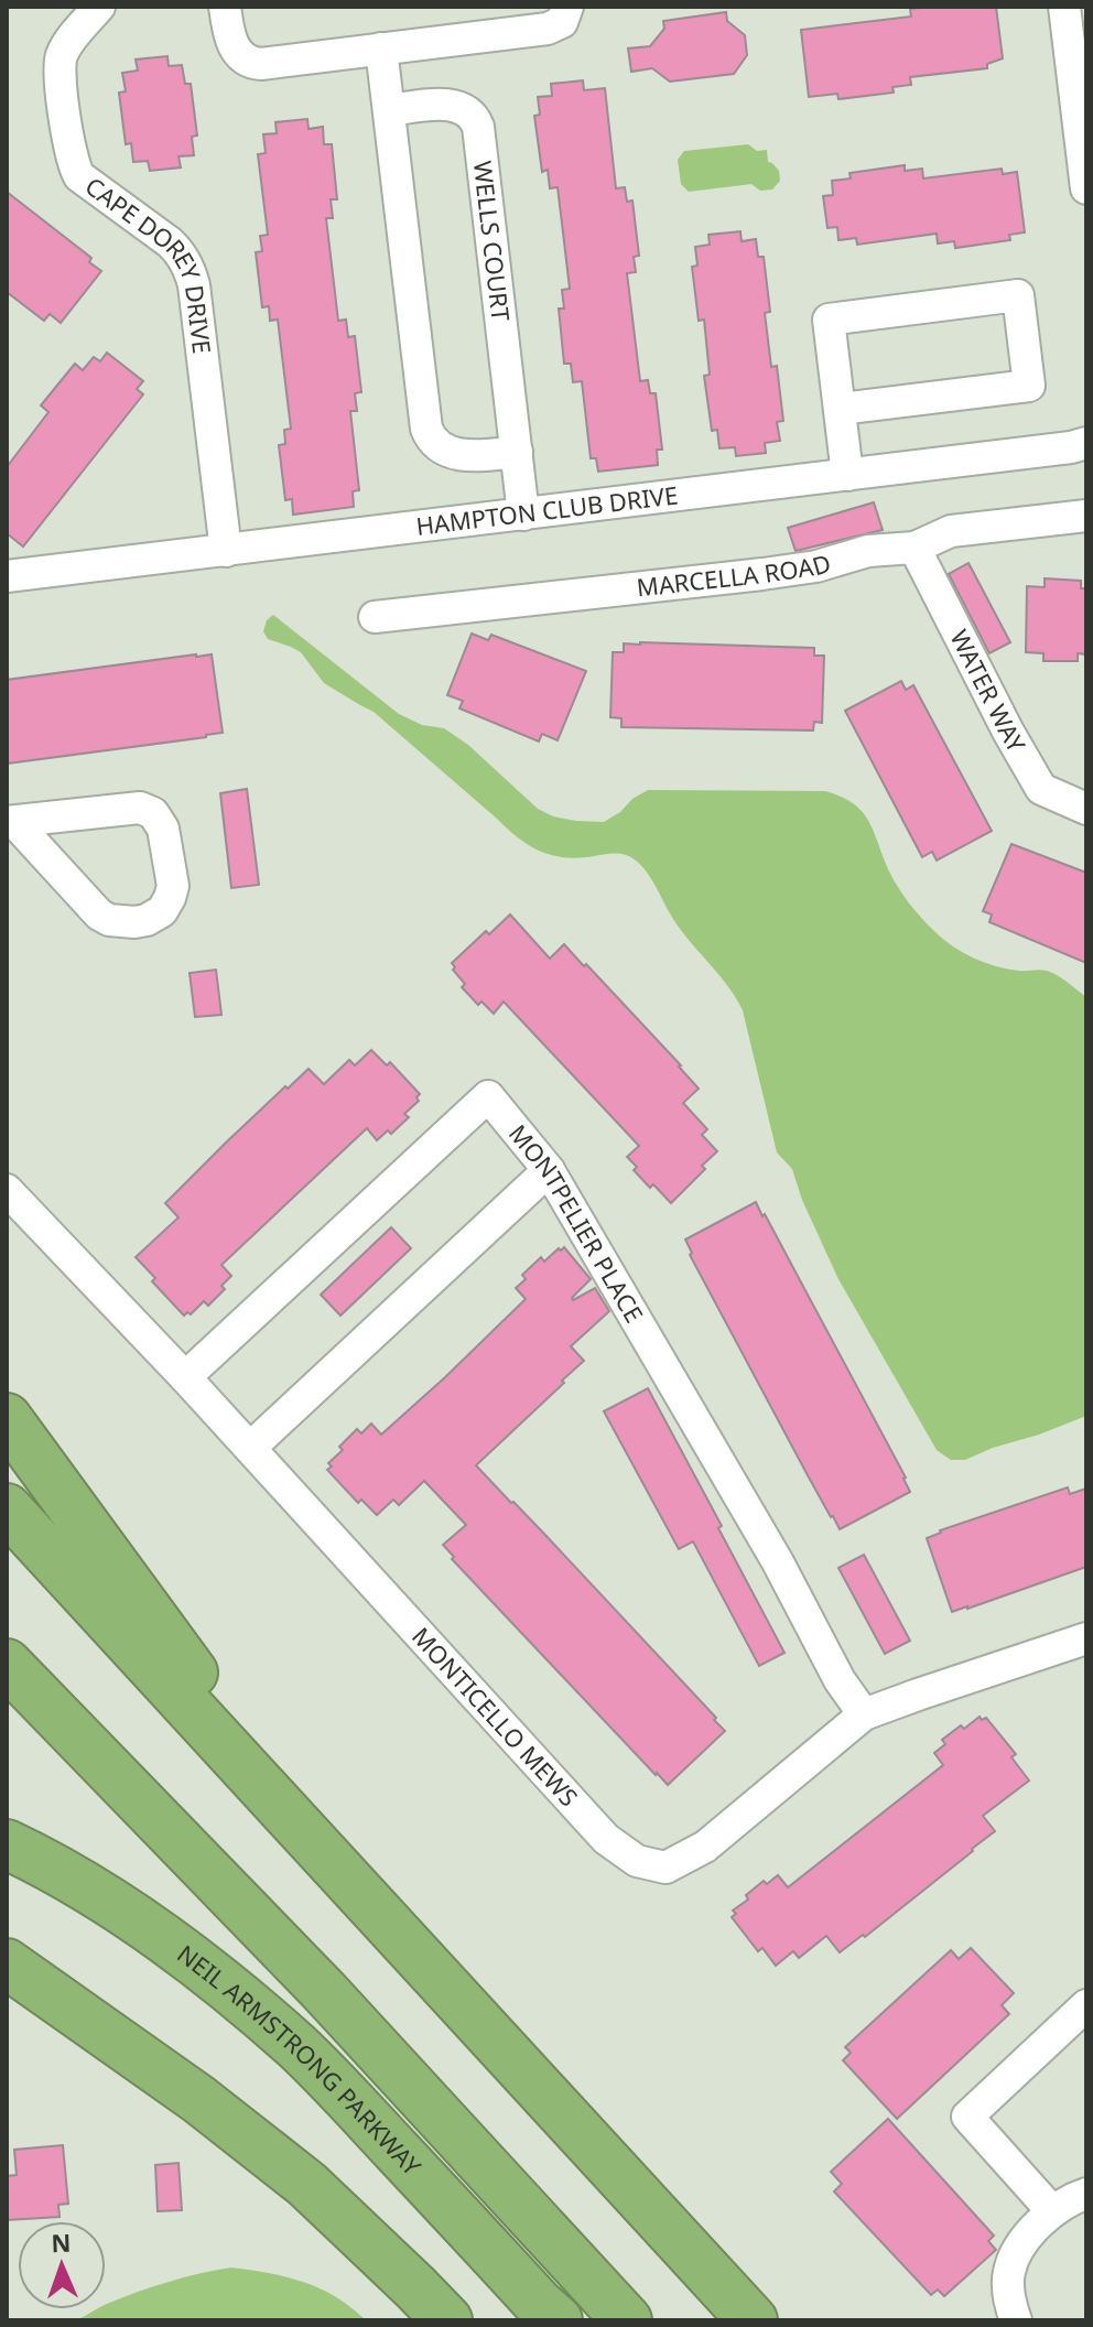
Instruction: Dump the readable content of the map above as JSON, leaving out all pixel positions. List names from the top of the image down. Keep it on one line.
{"streets":{"highway":["NEIL ARMSTRONG PARKWAY"],"street":["WELLS COURT","CAPE DOREY DRIVE","HAMPTON CLUB DRIVE","MARCELLA ROAD","WATER WAY","MONTPELIER PLACE","MONTICELLO MEWS"]},"crossings":[["WELLS COURT","HAMPTON CLUB DRIVE"],["CAPE DOREY DRIVE","HAMPTON CLUB DRIVE"],["MARCELLA ROAD","WATER WAY"],["MONTPELIER PLACE","MONTICELLO MEWS"]],"north":"top"}
